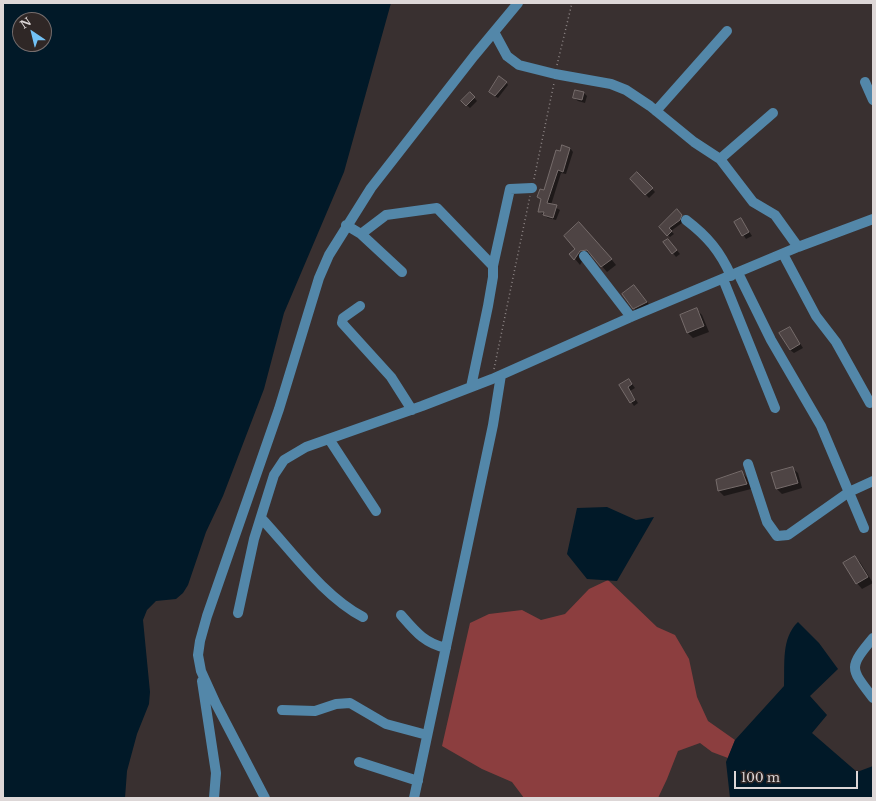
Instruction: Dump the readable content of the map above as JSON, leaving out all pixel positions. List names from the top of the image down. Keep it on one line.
{"scale_bar":"100 m","north":"top left"}
